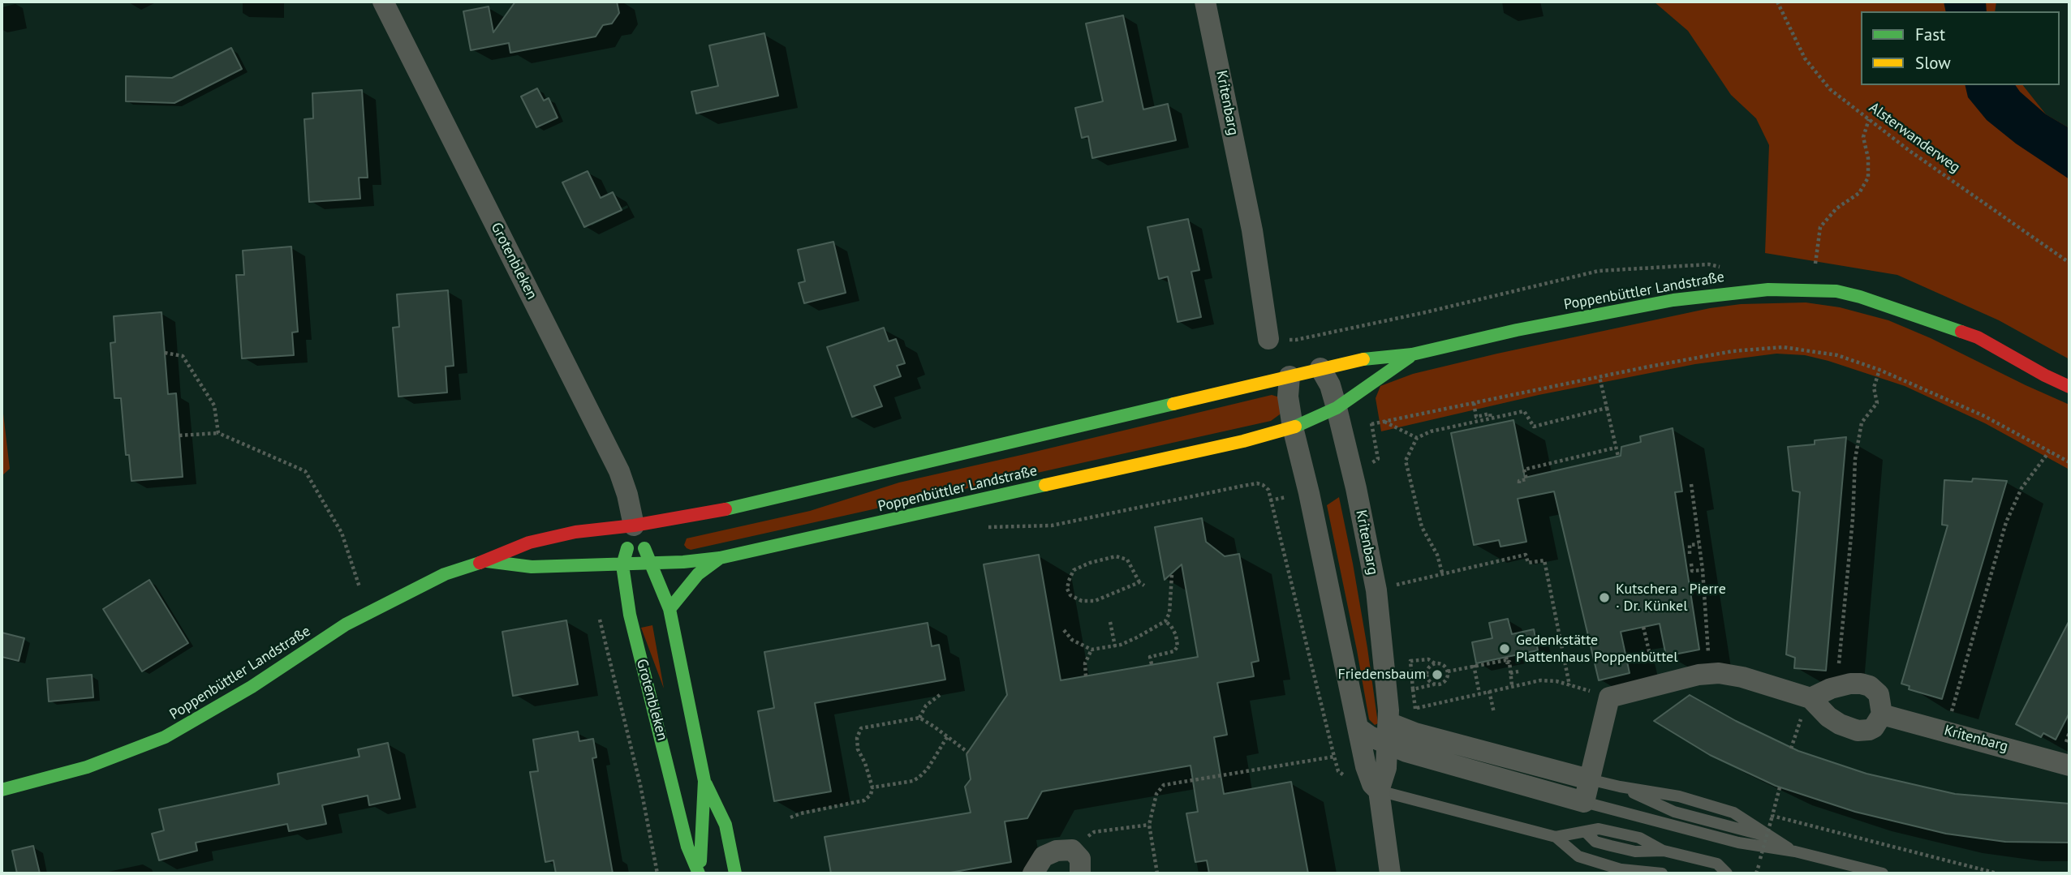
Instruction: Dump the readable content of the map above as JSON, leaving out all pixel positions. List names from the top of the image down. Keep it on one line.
{"streets":{"main road":["Grotenbleken","Poppenbüttler Landstraße"],"street":["Kritenbarg"],"path":["Alsterwanderweg"]},"crossings":[["Kritenbarg","Poppenbüttler Landstraße"],["Grotenbleken","Poppenbüttler Landstraße"]],"places":["Kutschera · Pierre · Dr. Künkel","Gedenkstätte Plattenhaus Poppenbüttel","Friedensbaum"],"legend":["Fast","Slow"]}
